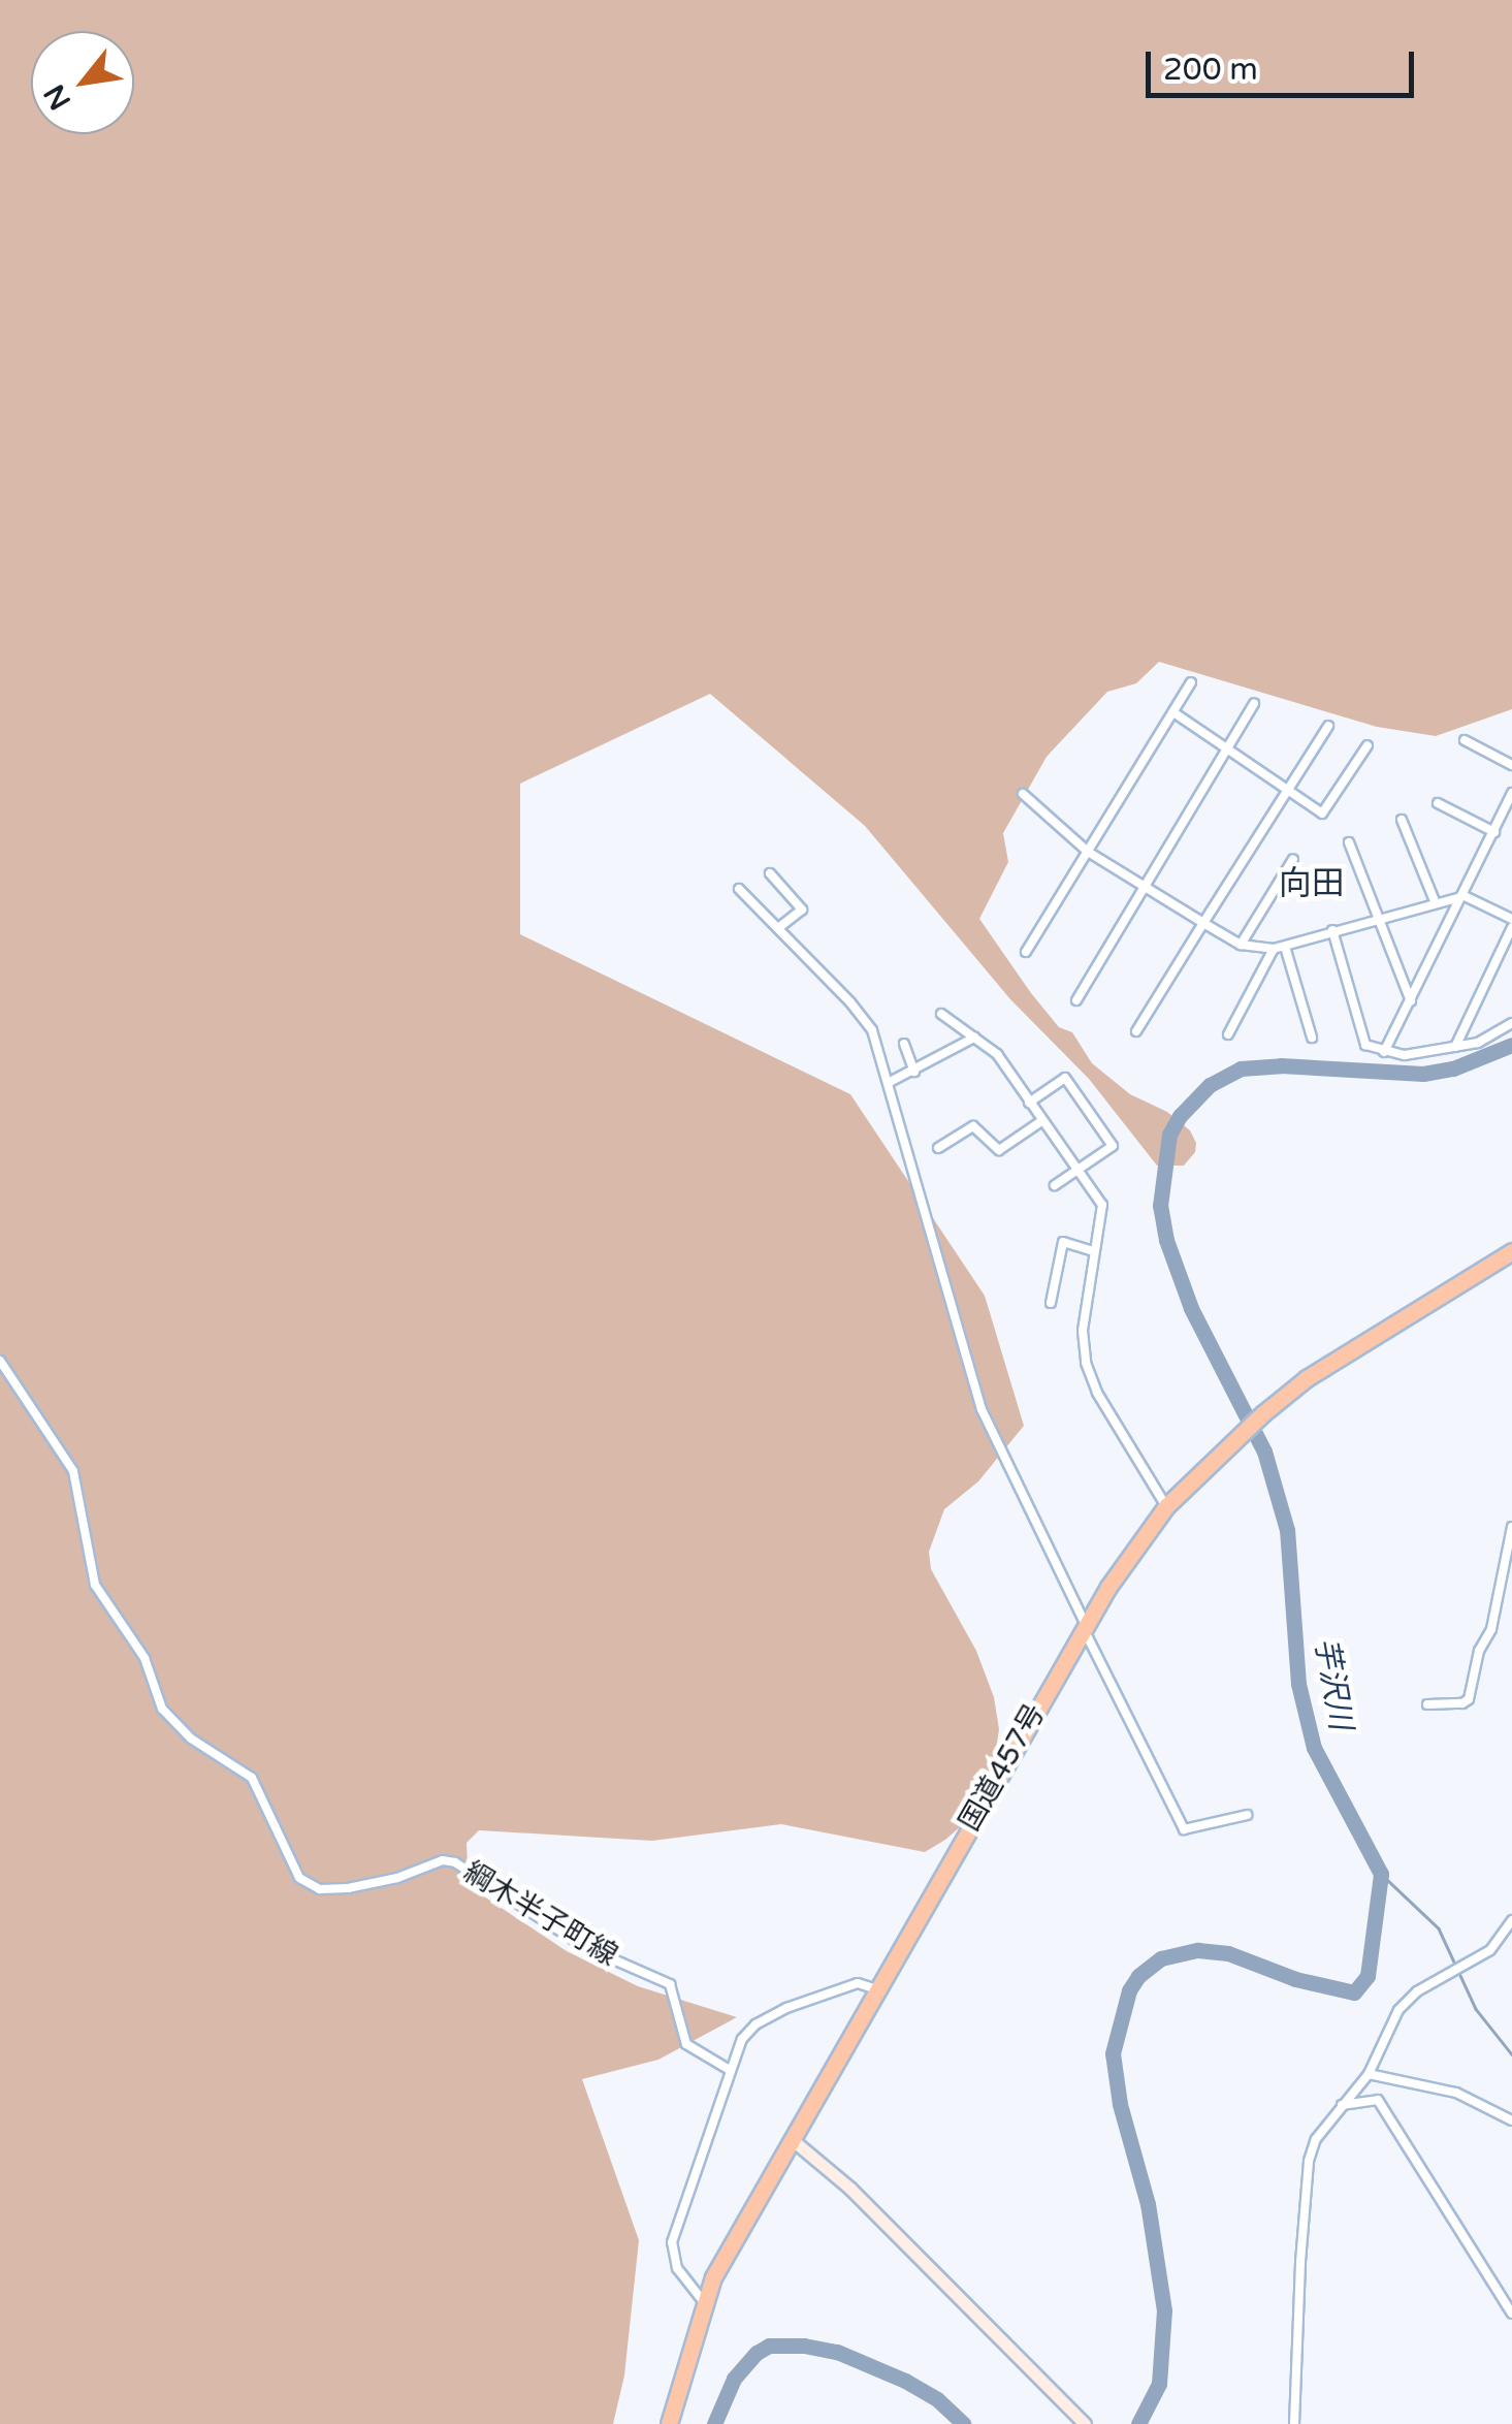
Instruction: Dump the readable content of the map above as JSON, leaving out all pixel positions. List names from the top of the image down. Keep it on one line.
{"streets":{"highway":["国道457号"],"street":["綱木半子町線"]},"districts":["向田"],"water":["芋沢川"],"scale_bar":"200 m","north":"bottom left"}
